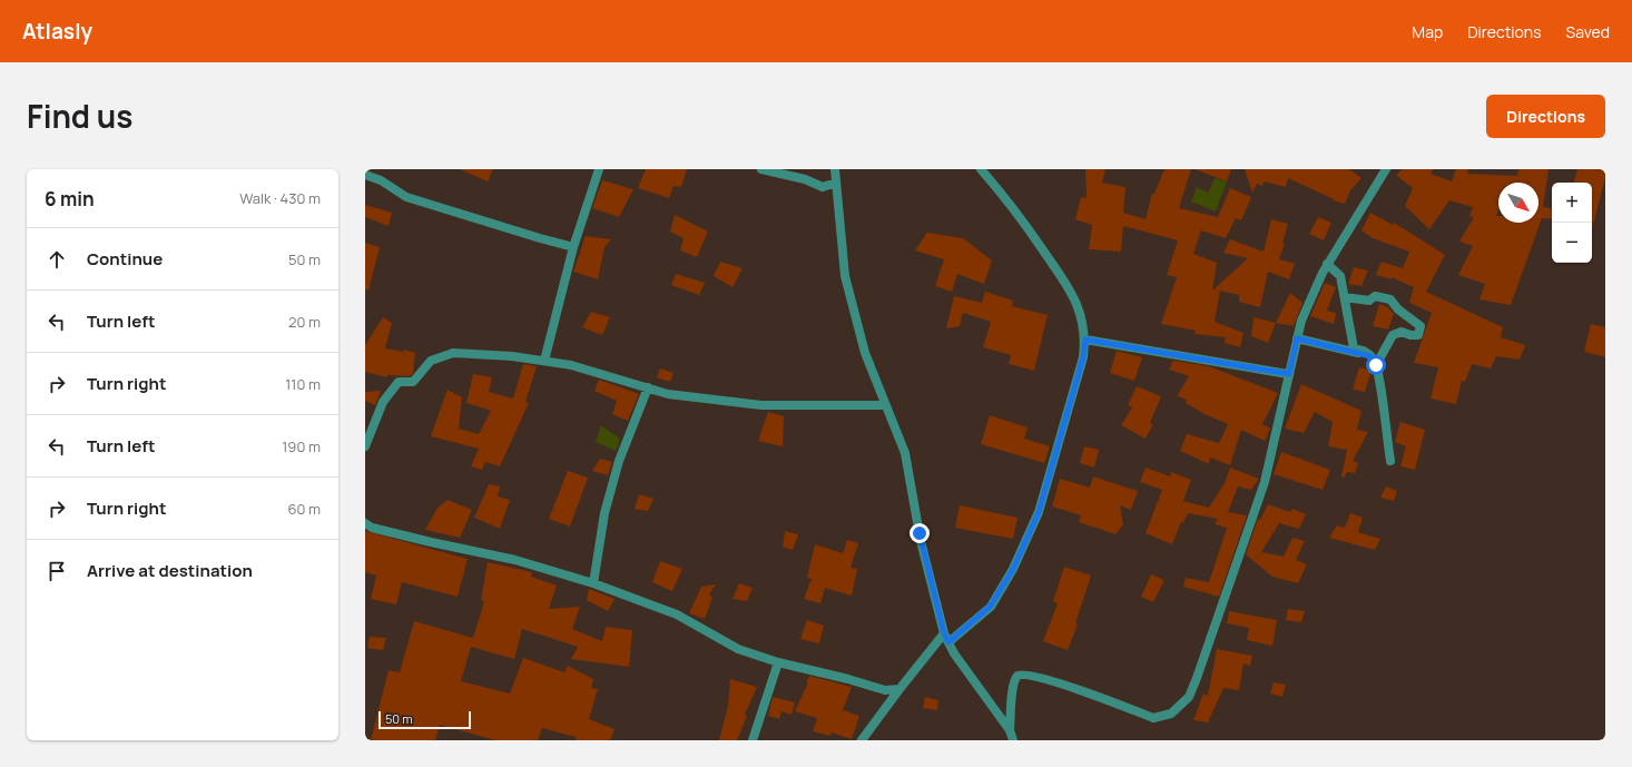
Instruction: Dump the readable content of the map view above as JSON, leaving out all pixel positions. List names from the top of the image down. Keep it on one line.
{"scale_bar":"50 m","north":"bottom right","page":{"header":"Atlasly","nav":["Map","Directions","Saved"],"title":"Find us","buttons":"Directions","heading":["6 min","Walk · 430 m"],"map_buttons":["+","−"],"list":[["Continue","50 m"],["Turn left","20 m"],["Turn right","110 m"],["Turn left","190 m"],["Turn right","60 m"],"Arrive at destination"],"scale":"50 m"}}
